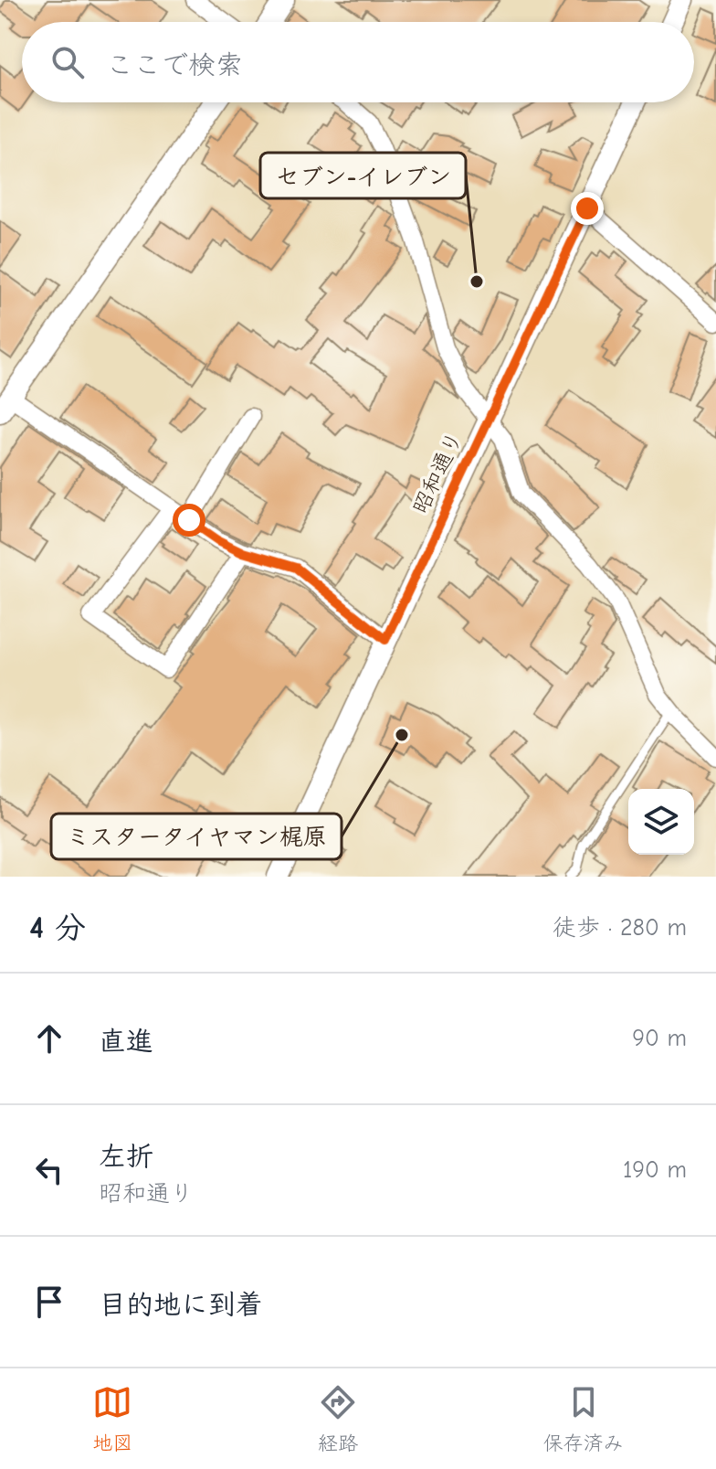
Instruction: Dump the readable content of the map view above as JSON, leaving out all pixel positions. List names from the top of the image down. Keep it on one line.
{"streets":{"street":["昭和通り"]},"places":["セブン-イレブン","ミスタータイヤマン梶原"],"page":{"search":"ここで検索","heading":["4 分","徒歩 · 280 m"],"list":[["直進","90 m"],["左折","昭和通り","190 m"],"目的地に到着"],"nav":["地図","経路","保存済み"]}}
